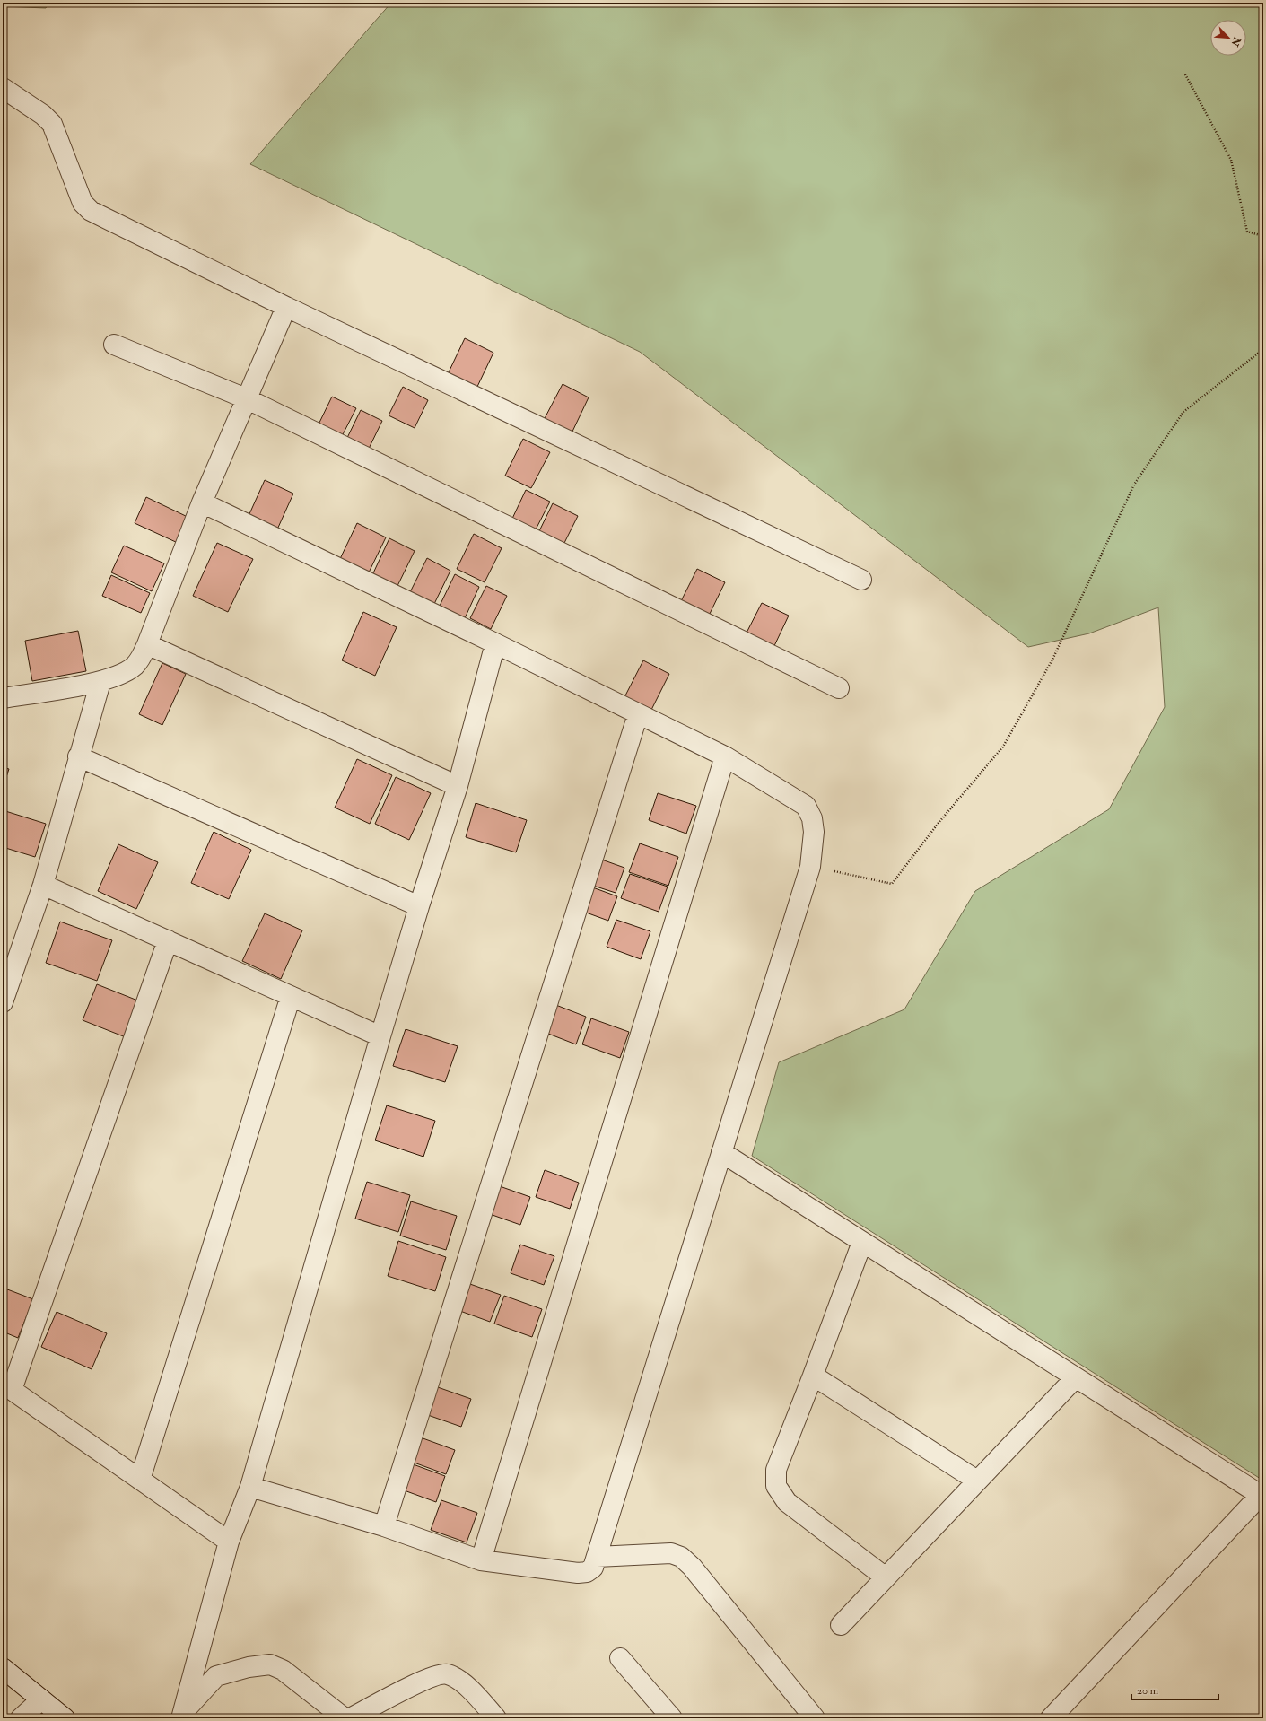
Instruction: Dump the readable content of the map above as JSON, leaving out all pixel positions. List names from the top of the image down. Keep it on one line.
{"scale_bar":"20 m","north":"bottom right"}
